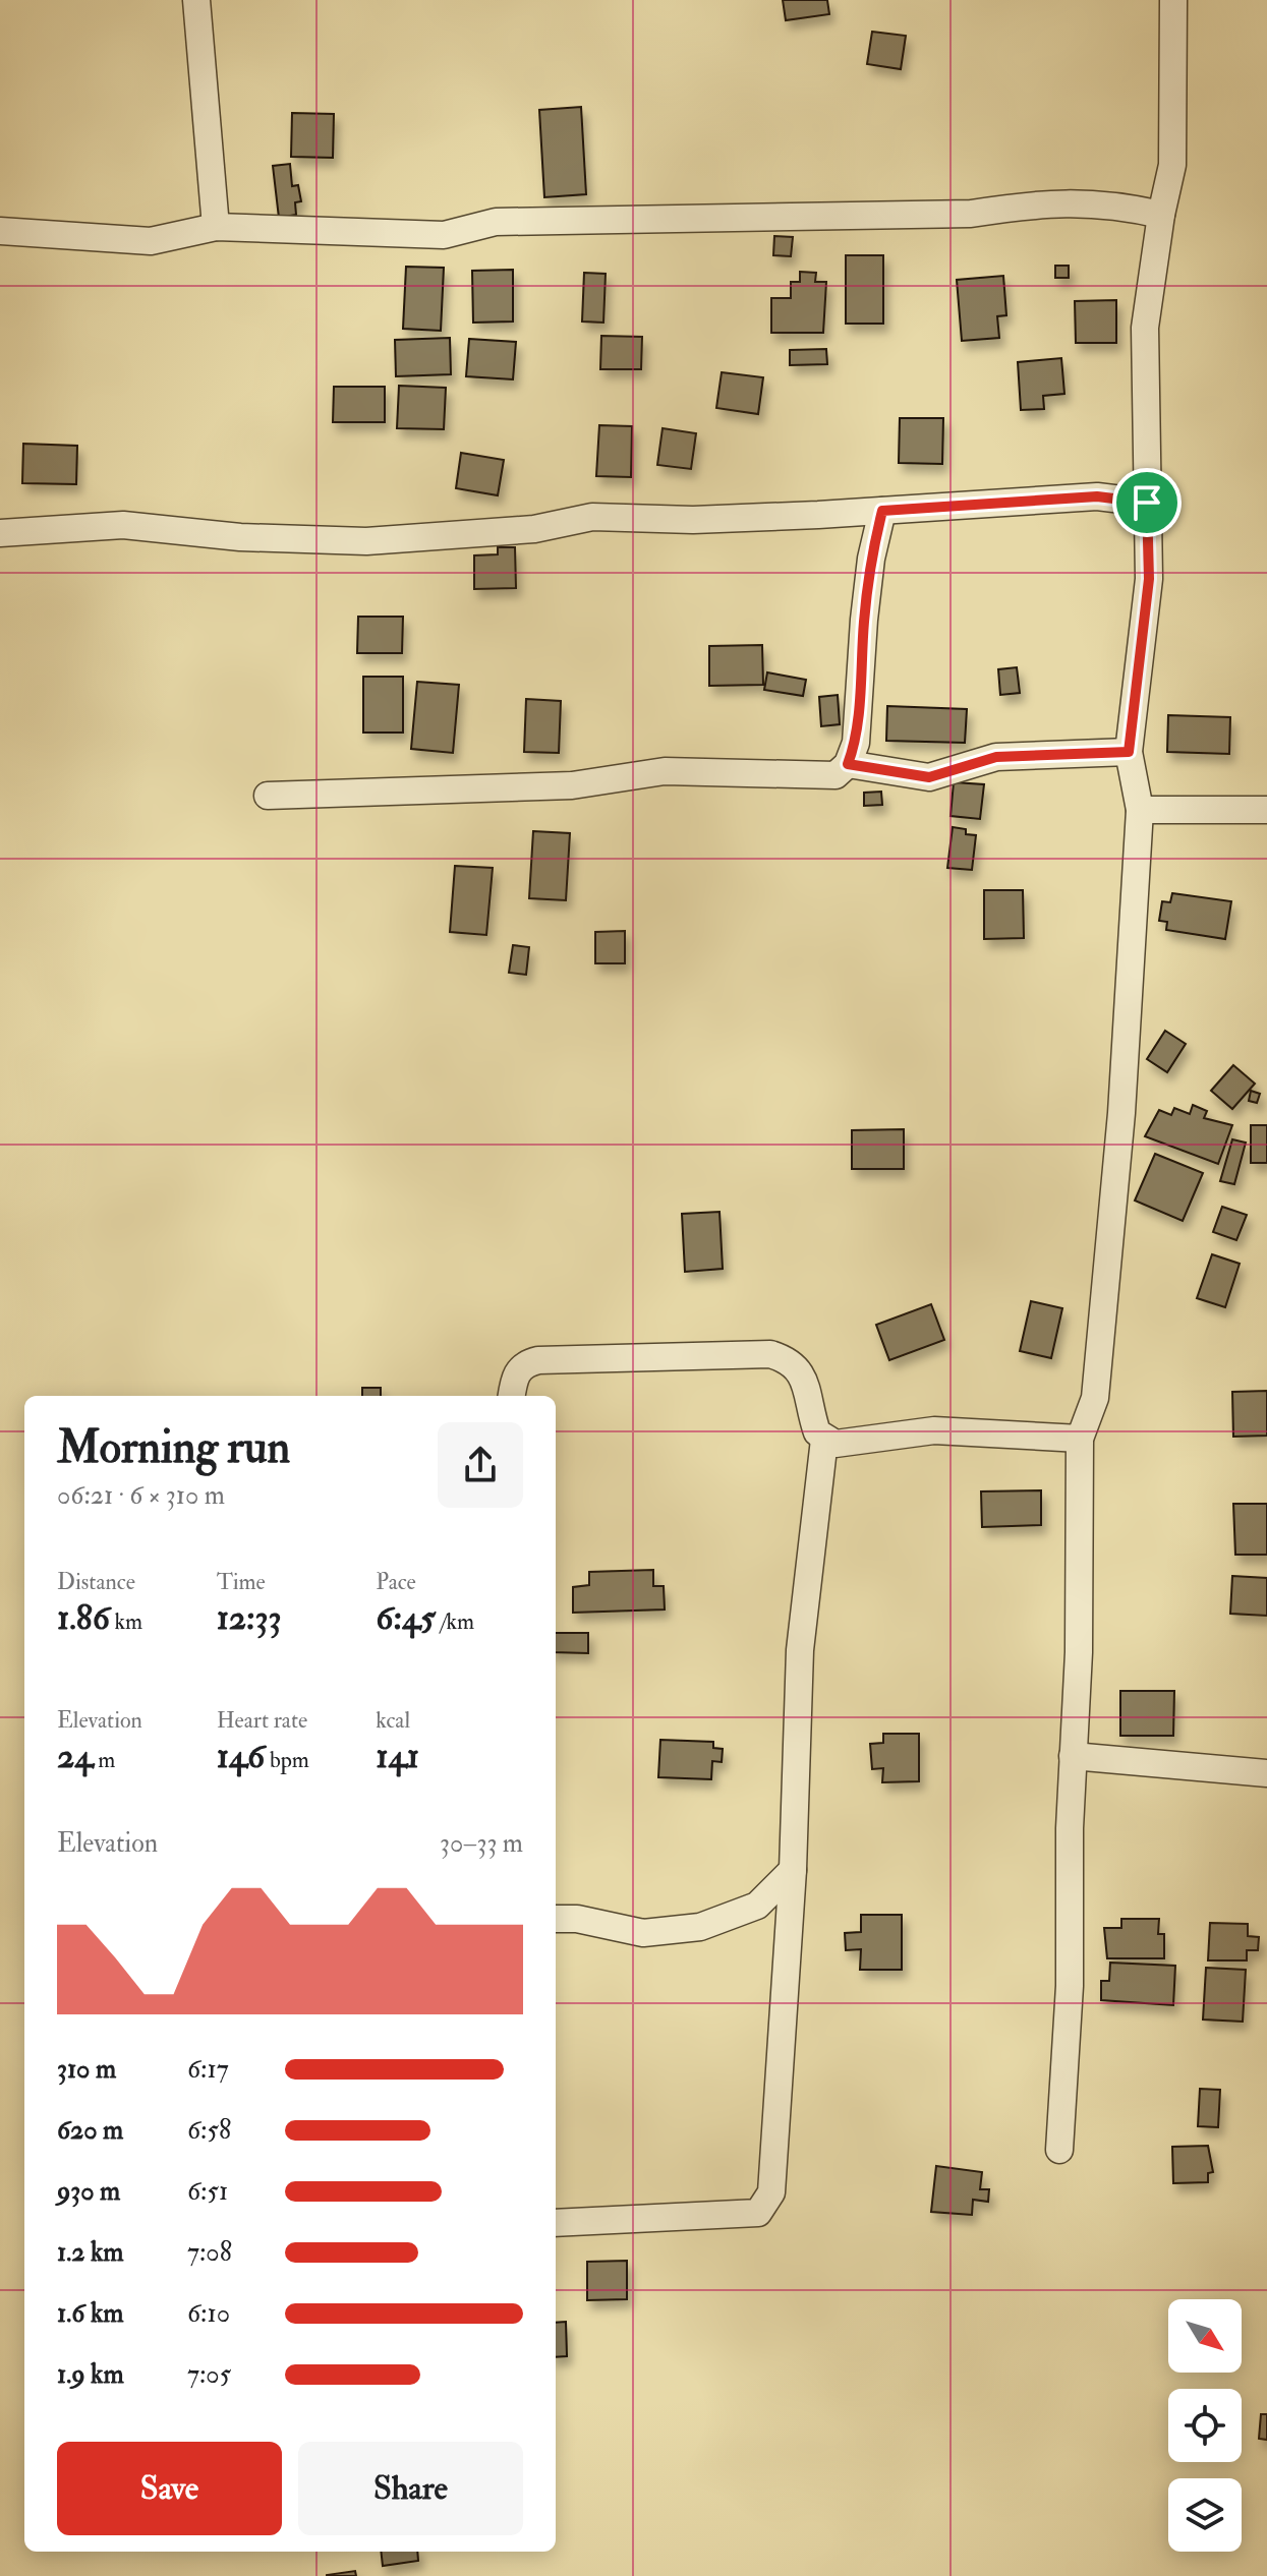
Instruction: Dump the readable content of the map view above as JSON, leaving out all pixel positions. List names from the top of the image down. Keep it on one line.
{"north":"bottom right","page":{"heading":["Morning run","06:21 · 6 × 310 m"],"stats":[["Distance","1.86 km"],["Time","12:33"],["Pace","6:45 /km"],["Elevation","24 m"],["Heart rate","146 bpm"],["kcal","141"]],"chart":["Elevation","30–33 m"],"list":[{"name":"310 m","note":"6:17"},{"name":"620 m","note":"6:58"},{"name":"930 m","note":"6:51"},{"name":"1.2 km","note":"7:08"},{"name":"1.6 km","note":"6:10"},{"name":"1.9 km","note":"7:05"}],"buttons":["Save","Share"]}}
